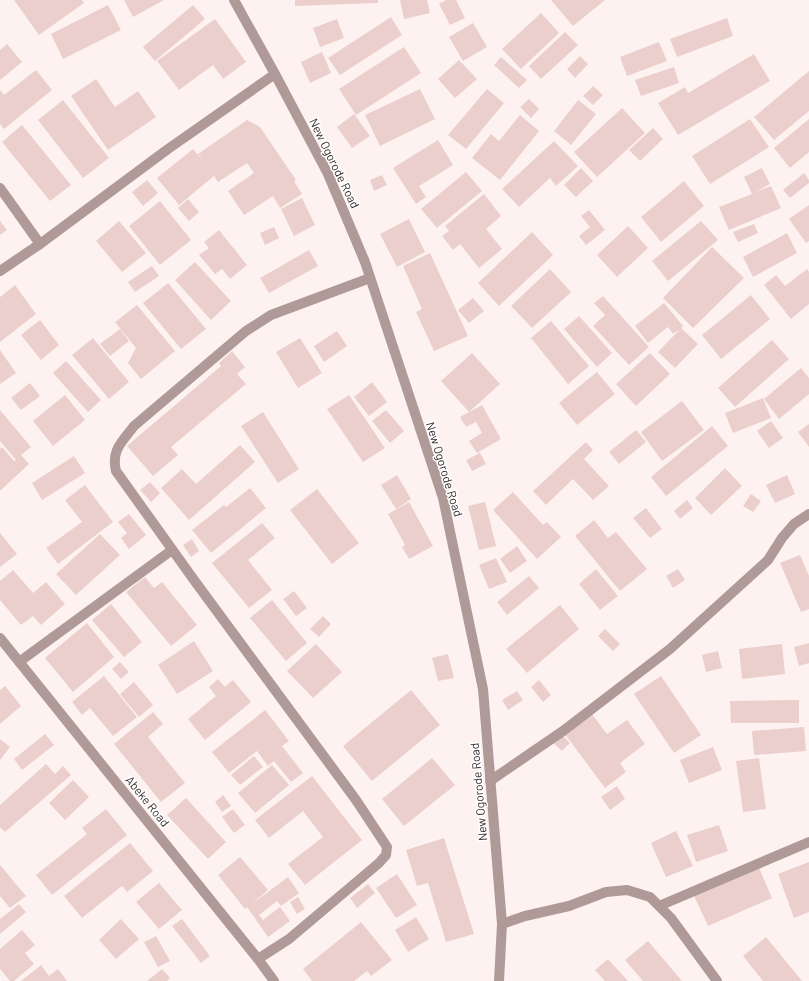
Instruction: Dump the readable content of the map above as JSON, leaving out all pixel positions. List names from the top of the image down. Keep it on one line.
{"streets":{"street":["New Ogorode Road","Abeke Road"]}}
